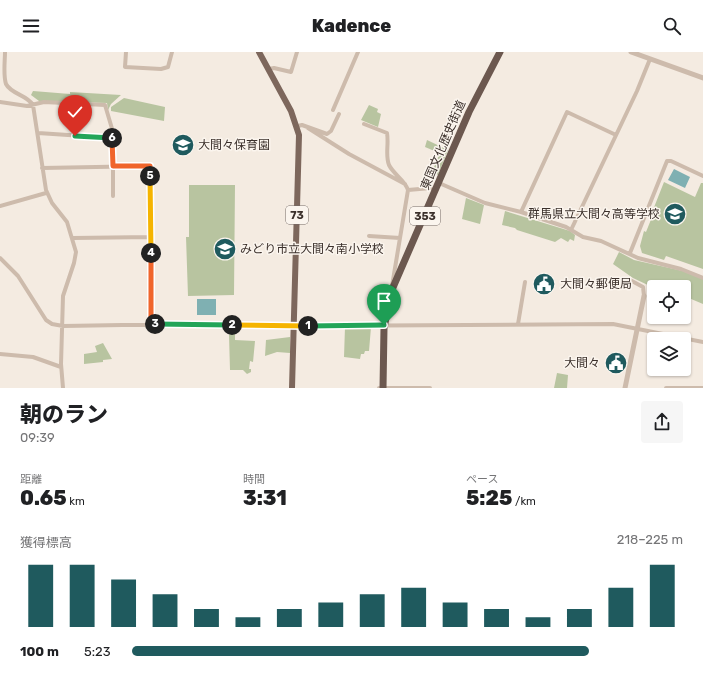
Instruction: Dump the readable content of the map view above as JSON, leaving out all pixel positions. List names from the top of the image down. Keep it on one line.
{"streets":{"highway":["東国文化歴史街道","353"],"main road":["73"]},"places":{"school or university":["大間々保育園","群馬県立大間々高等学校","みどり市立大間々南小学校"],"public building":["大間々郵便局","大間々"]},"page":{"header":"Kadence","pins":["6","5","4","3","2","1"],"heading":["朝のラン","09:39"],"stats":[["距離","0.65 km"],["時間","3:31"],["ペース","5:25 /km"]],"chart":["獲得標高","218–225 m"],"list":[{"name":"100 m","note":"5:23"}]}}
